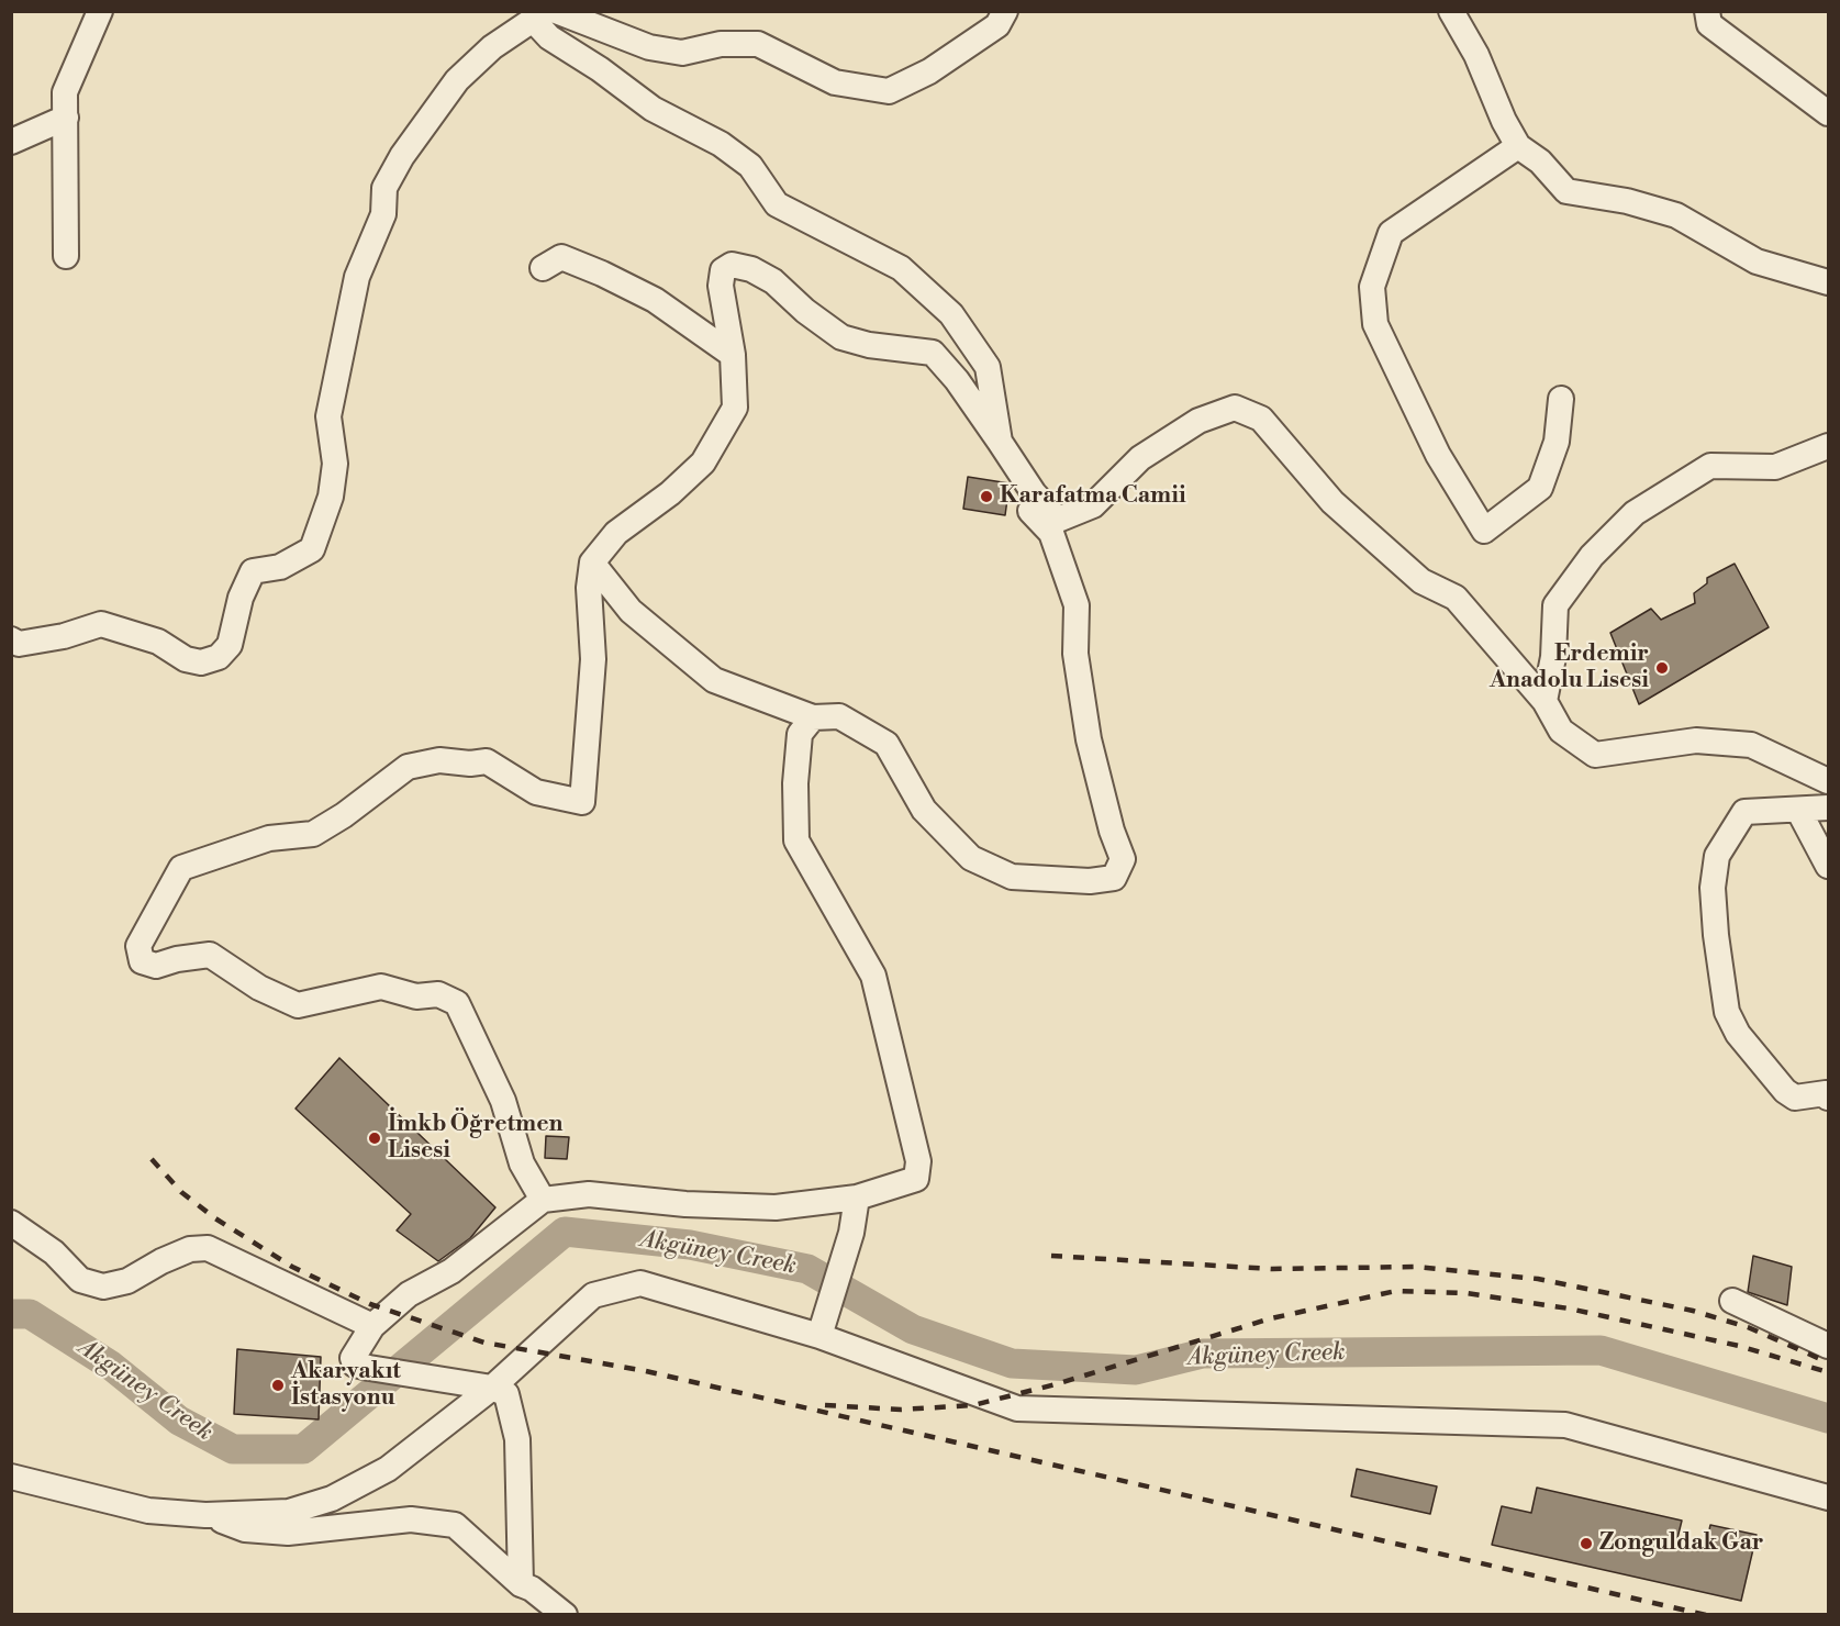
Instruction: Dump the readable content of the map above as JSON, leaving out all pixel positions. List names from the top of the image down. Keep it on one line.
{"water":["Akgüney Creek"],"places":["Karafatma Camii","Erdemir Anadolu Lisesi","İmkb Öğretmen Lisesi","Akaryakıt İstasyonu","Zonguldak Gar"]}
